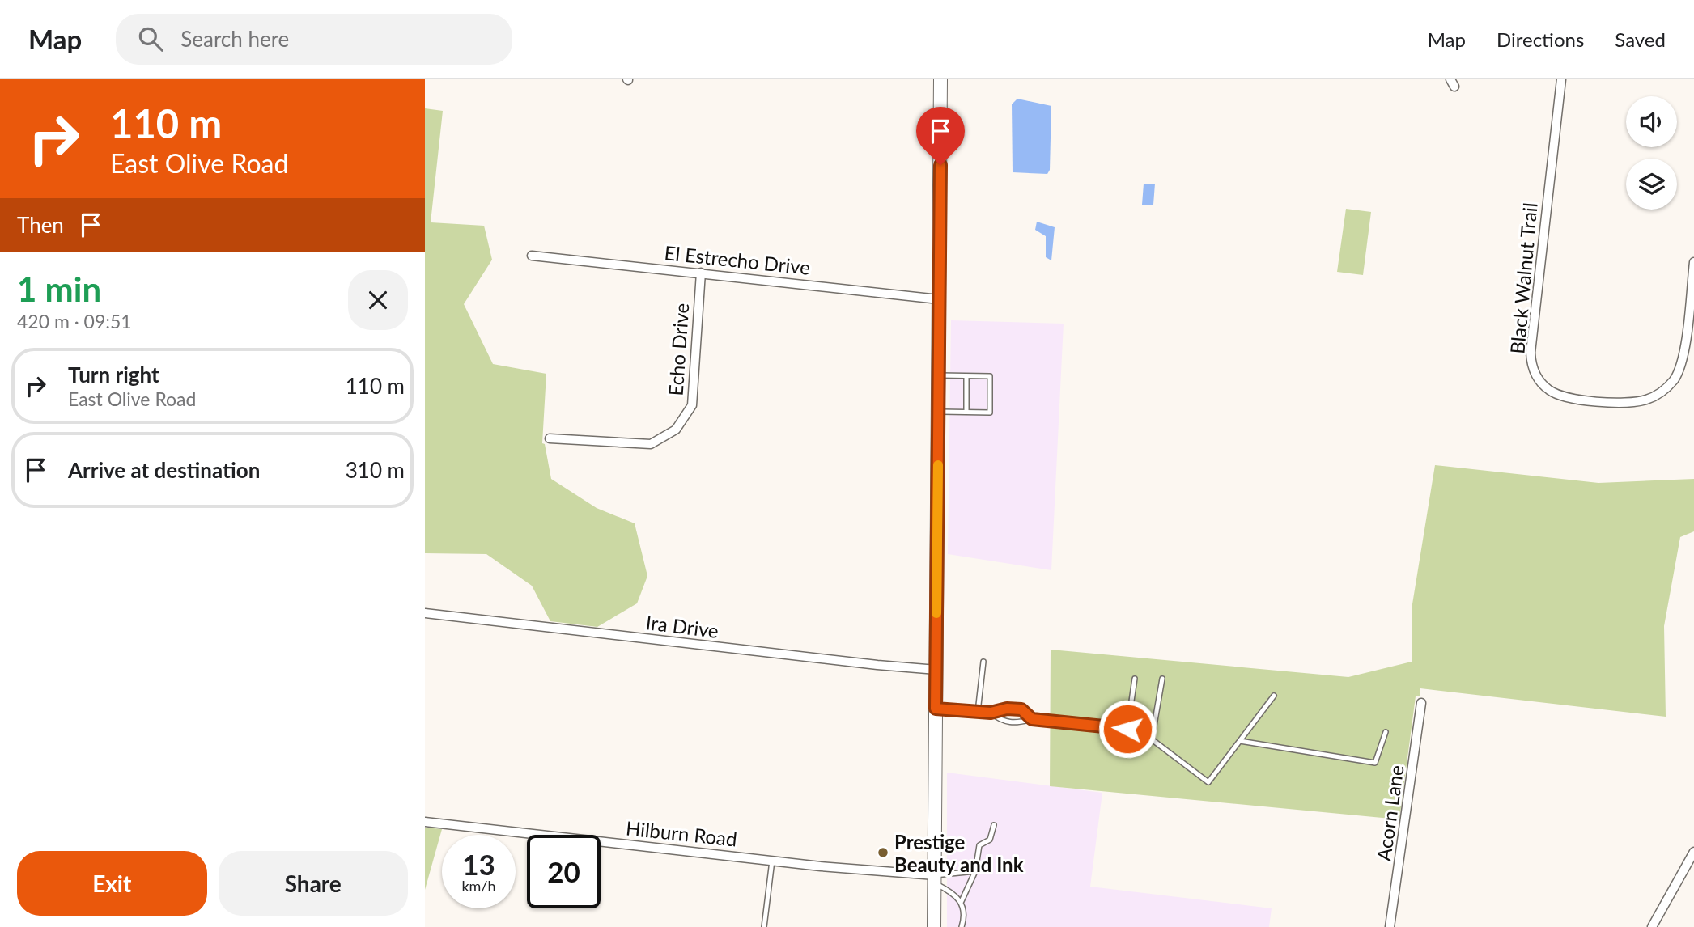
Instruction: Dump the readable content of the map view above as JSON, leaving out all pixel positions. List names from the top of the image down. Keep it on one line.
{"streets":{"street":["El Estrecho Drive","Black Walnut Trail","Echo Drive","Ira Drive","Acorn Lane","Hilburn Road"]},"crossings":[["El Estrecho Drive","Echo Drive"]],"places":["Prestige Beauty and Ink"],"page":{"header":"Map","search":"Search here","nav":["Map","Directions","Saved"],"turn":["110 m","East Olive Road"],"then":"Then","heading":["1 min","420 m · 09:51"],"list":[{"name":"Turn right","note":"East Olive Road","value":"110 m"},{"name":"Arrive at destination","value":"310 m"}],"speed":"13 km/h","limit":"20","buttons":["Exit","Share"]}}
